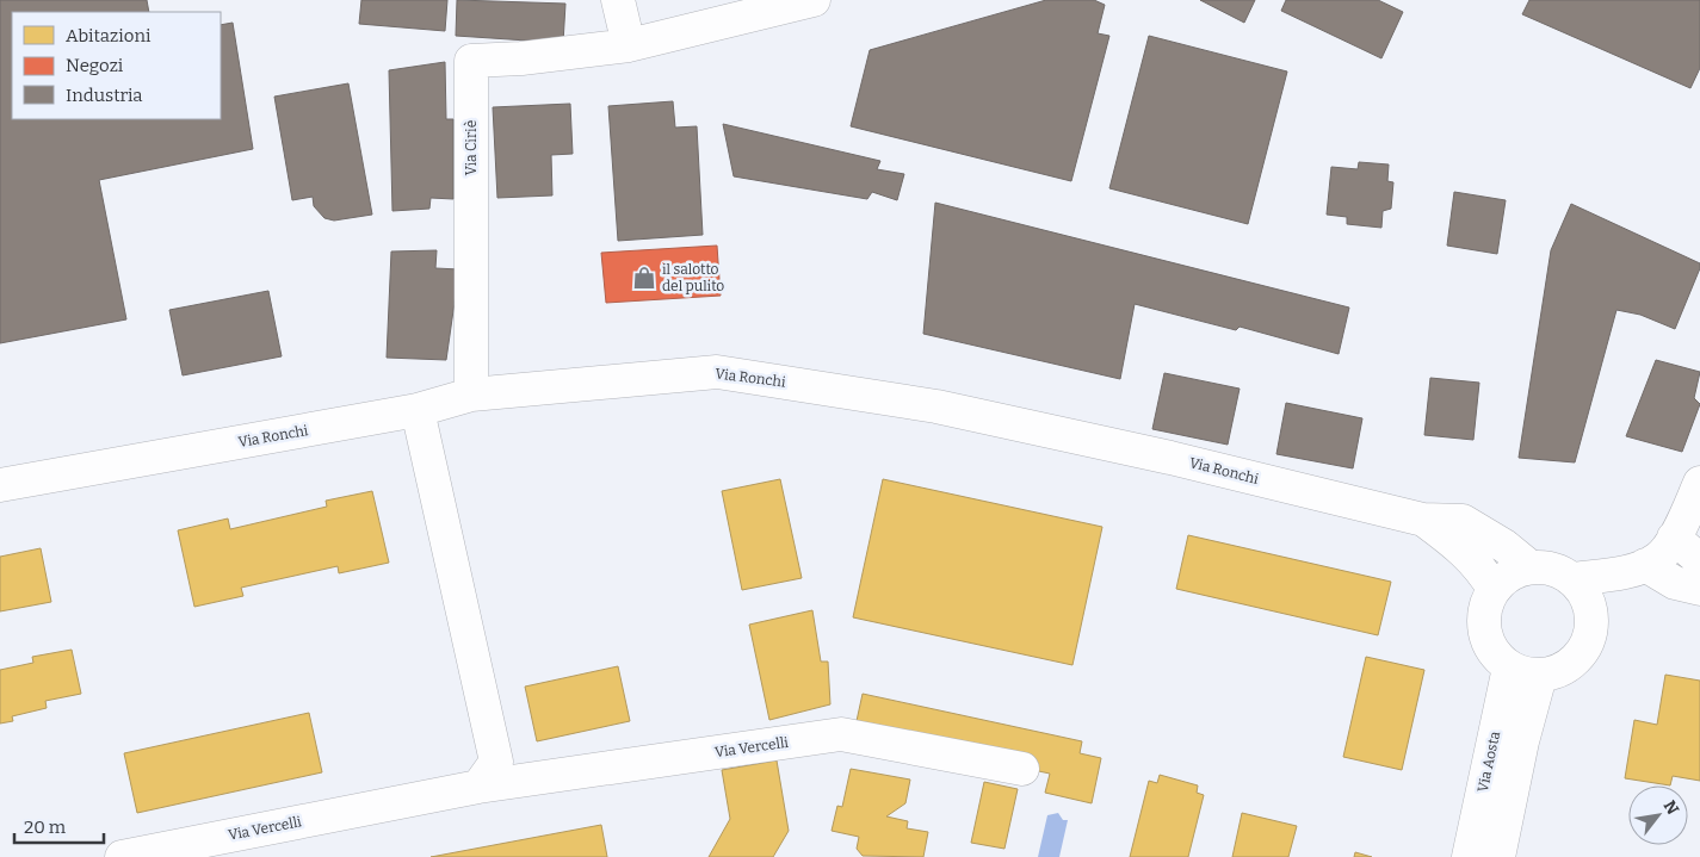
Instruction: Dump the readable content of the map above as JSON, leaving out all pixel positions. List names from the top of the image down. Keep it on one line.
{"streets":{"street":["Via Ciriè","Via Ronchi","Via Vercelli","Via Aosta"]},"crossings":[["Via Ciriè","Via Ronchi"],["Via Ronchi","Via Aosta"]],"places":{"shop":["il salotto del pulito"]},"legend":["Abitazioni","Negozi","Industria"],"scale_bar":"20 m","north":"top right"}
